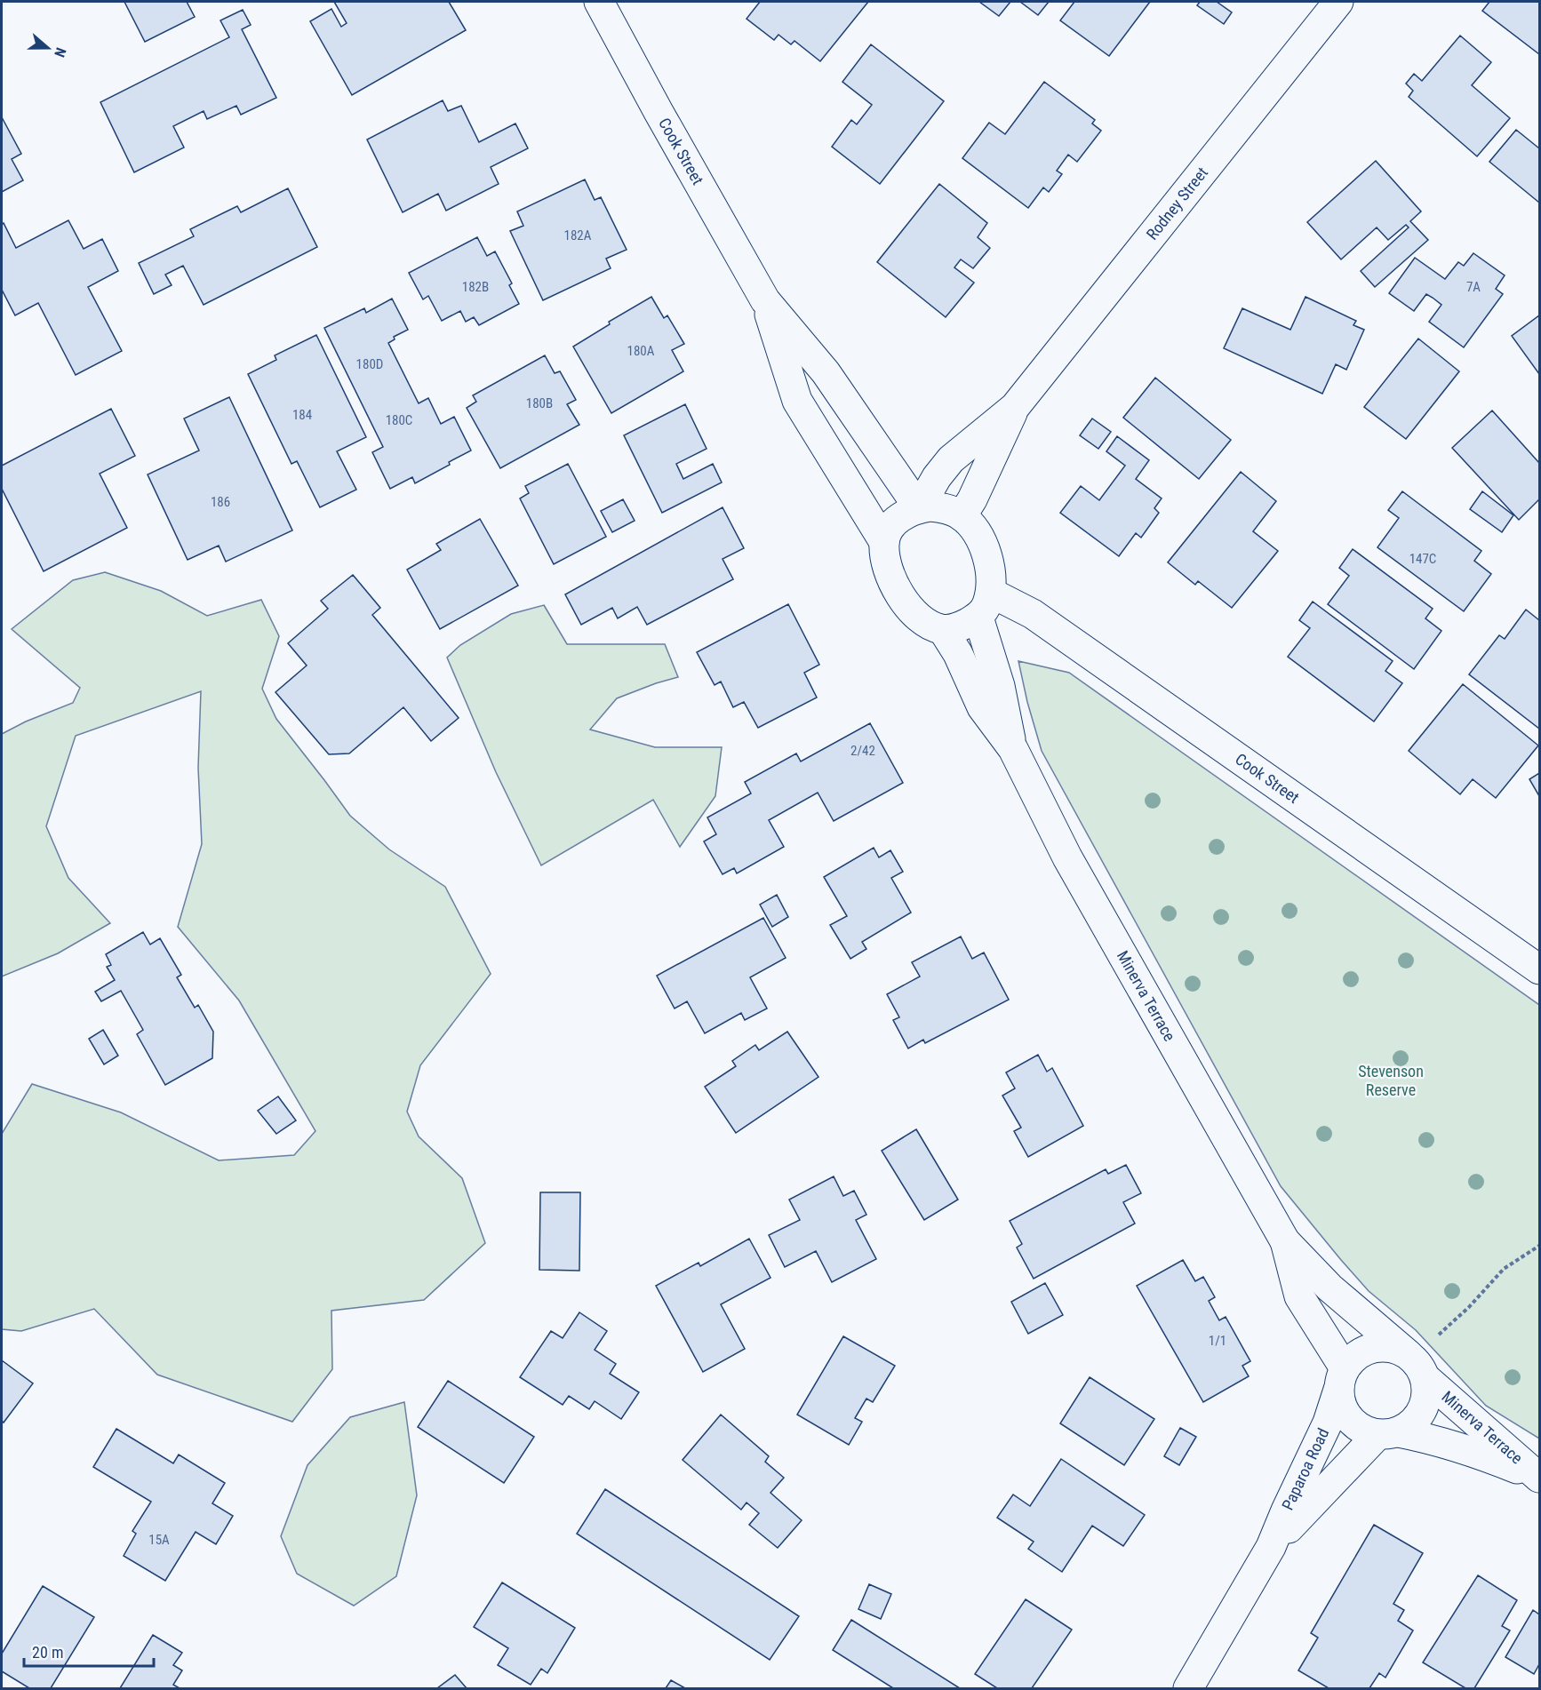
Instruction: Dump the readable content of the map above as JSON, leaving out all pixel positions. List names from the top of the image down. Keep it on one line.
{"streets":{"main road":["Cook Street","Rodney Street","Minerva Terrace","Paparoa Road"]},"crossings":[["Cook Street","Rodney Street"],["Cook Street","Minerva Terrace"],["Rodney Street","Minerva Terrace"],["Minerva Terrace","Paparoa Road"]],"parks":["Stevenson Reserve"],"house_numbers":["182A","182B","7A","180A","180D","180B","184","180C","186","147C","2/42","1/1","15A"],"scale_bar":"20 m","north":"right"}
